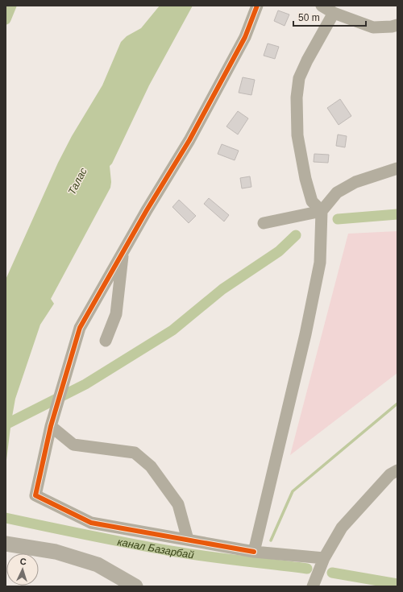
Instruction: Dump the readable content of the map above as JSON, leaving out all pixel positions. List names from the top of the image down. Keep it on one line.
{"water":["Талас","канал Базарбай"],"scale_bar":"50 m","north":"top"}
